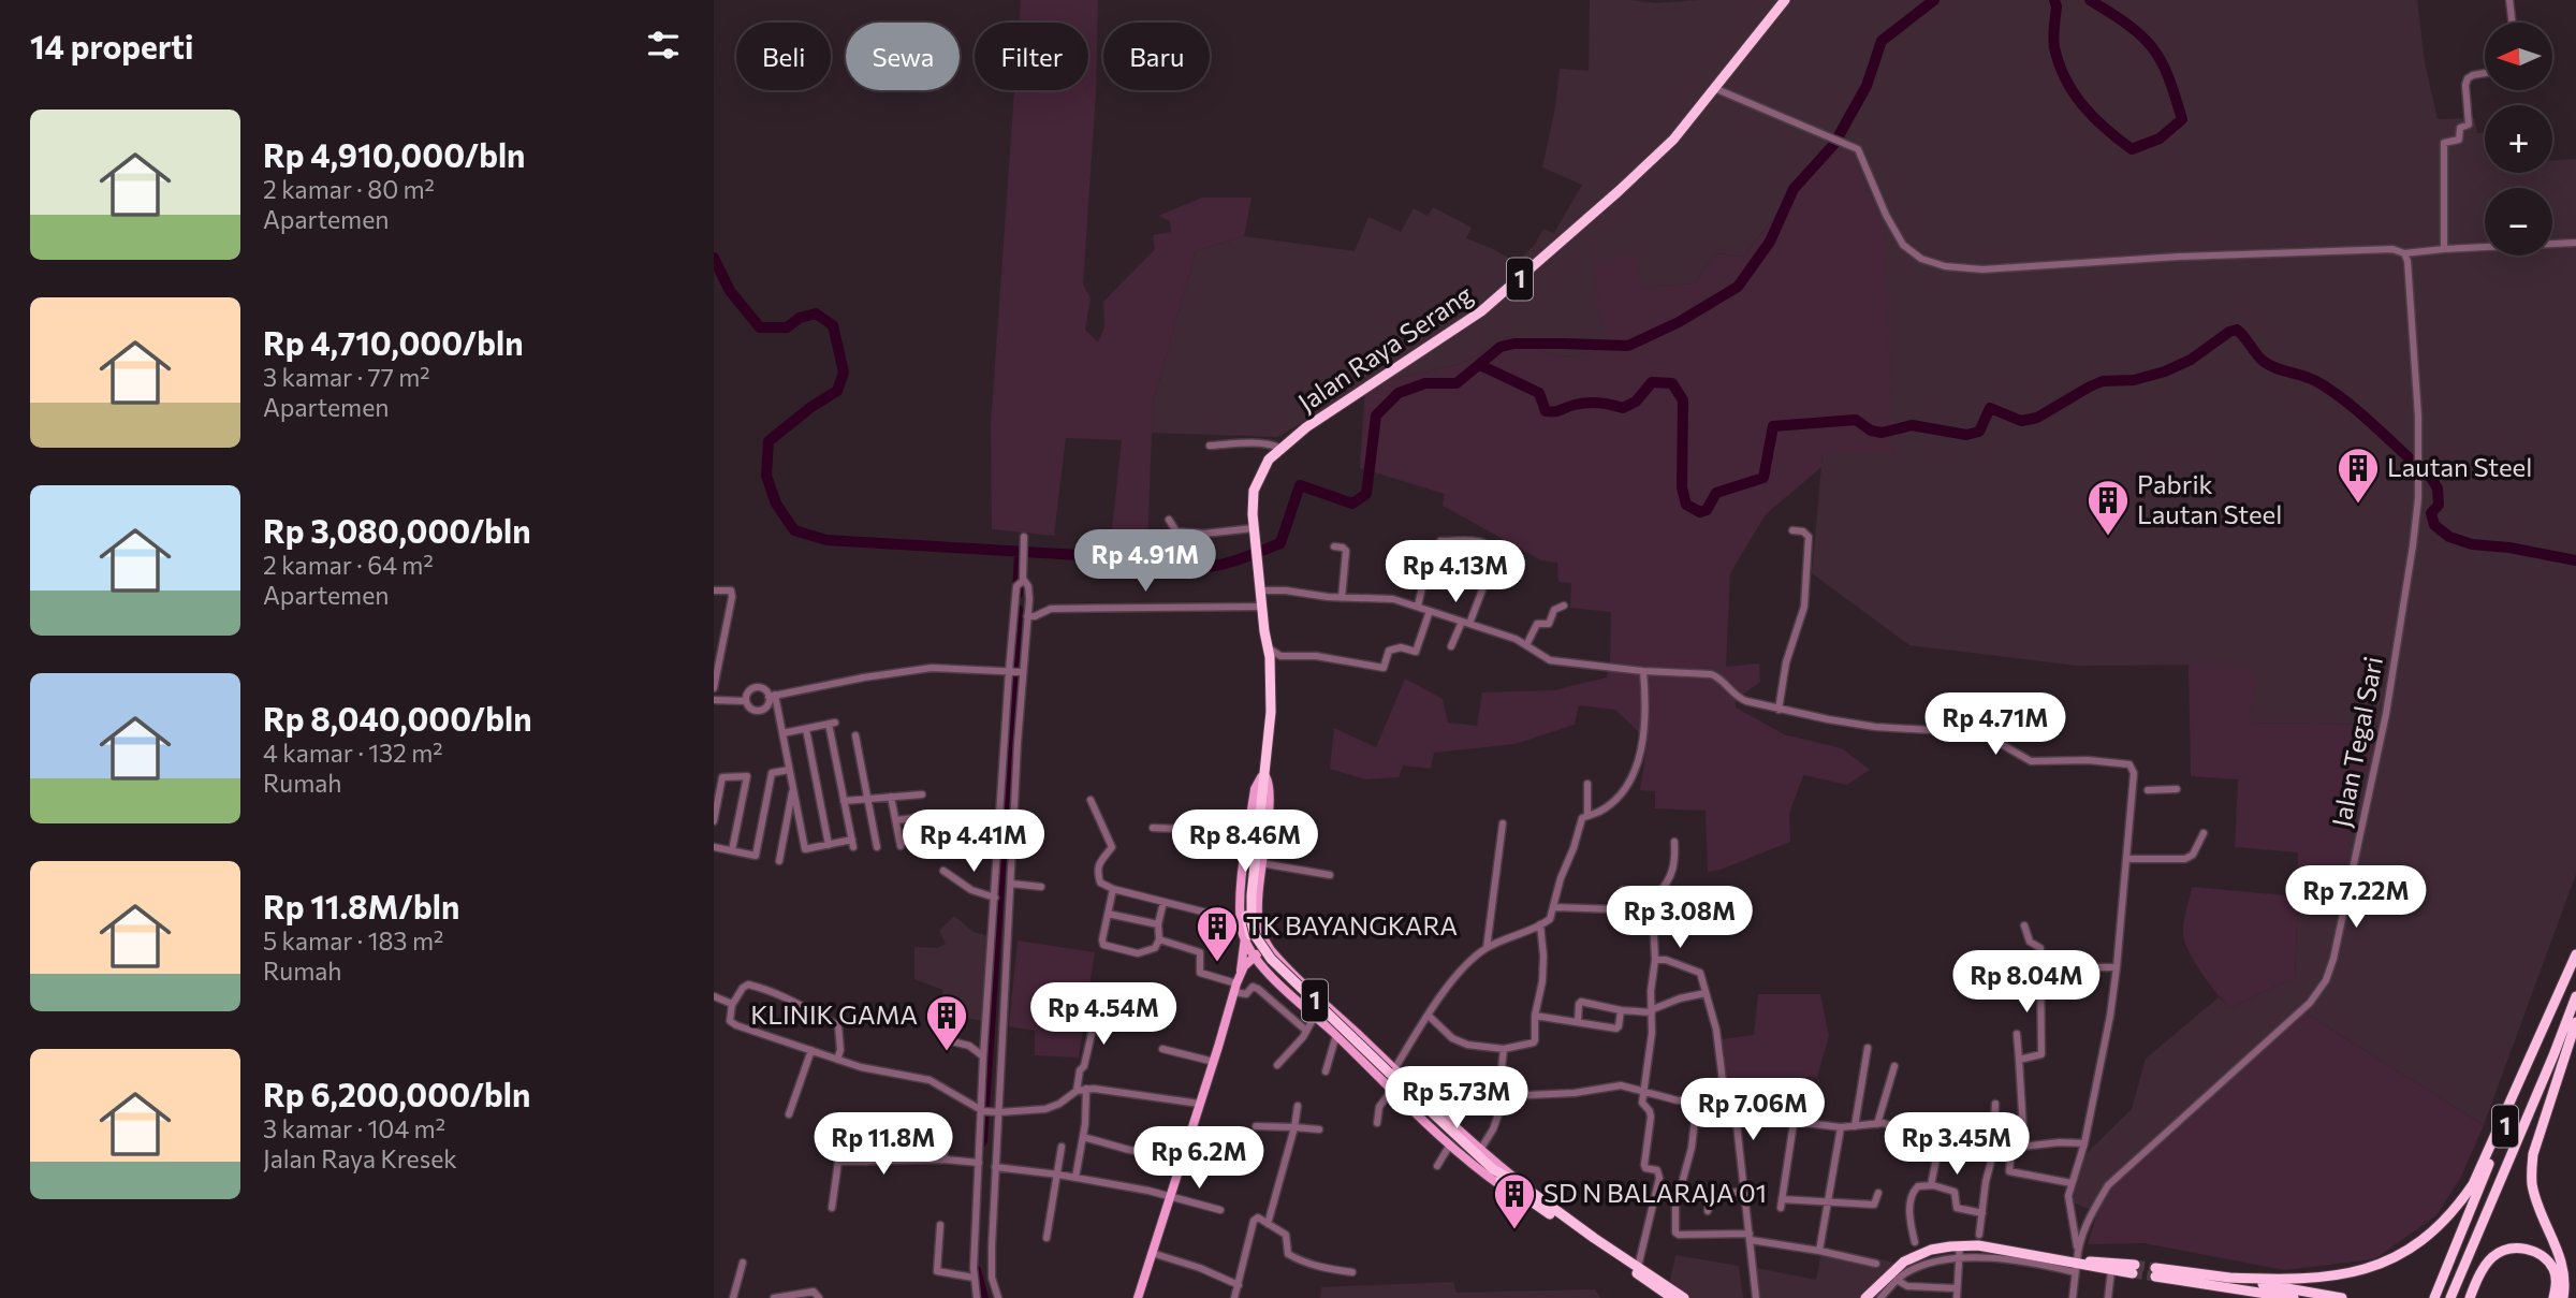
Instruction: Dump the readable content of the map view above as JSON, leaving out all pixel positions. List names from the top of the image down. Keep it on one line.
{"streets":{"highway":["1","Jalan Raya Serang"],"street":["Jalan Tegal Sari"]},"places":{"building":["Lautan Steel","Pabrik Lautan Steel","TK BAYANGKARA","KLINIK GAMA","SD N BALARAJA 01"]},"north":"left","page":{"heading":"14 properti","map_buttons":["+","−"],"chip":["Beli","Sewa","Filter","Baru"],"list":[{"name":"Rp 4,910,000/bln","note":"2 kamar · 80 m² · Apartemen"},{"name":"Rp 4,710,000/bln","note":"3 kamar · 77 m² · Apartemen"},{"name":"Rp 3,080,000/bln","note":"2 kamar · 64 m² · Apartemen"},{"name":"Rp 8,040,000/bln","note":"4 kamar · 132 m² · Rumah"},{"name":"Rp 11.8M/bln","note":"5 kamar · 183 m² · Rumah"},{"name":"Rp 6,200,000/bln","note":"3 kamar · 104 m² · Jalan Raya Kresek"}],"price":["Rp 4.91M","Rp 4.13M","Rp 4.71M","Rp 4.41M","Rp 8.46M","Rp 7.22M","Rp 3.08M","Rp 8.04M","Rp 4.54M","Rp 5.73M","Rp 7.06M","Rp 11.8M","Rp 3.45M","Rp 6.2M"]}}
